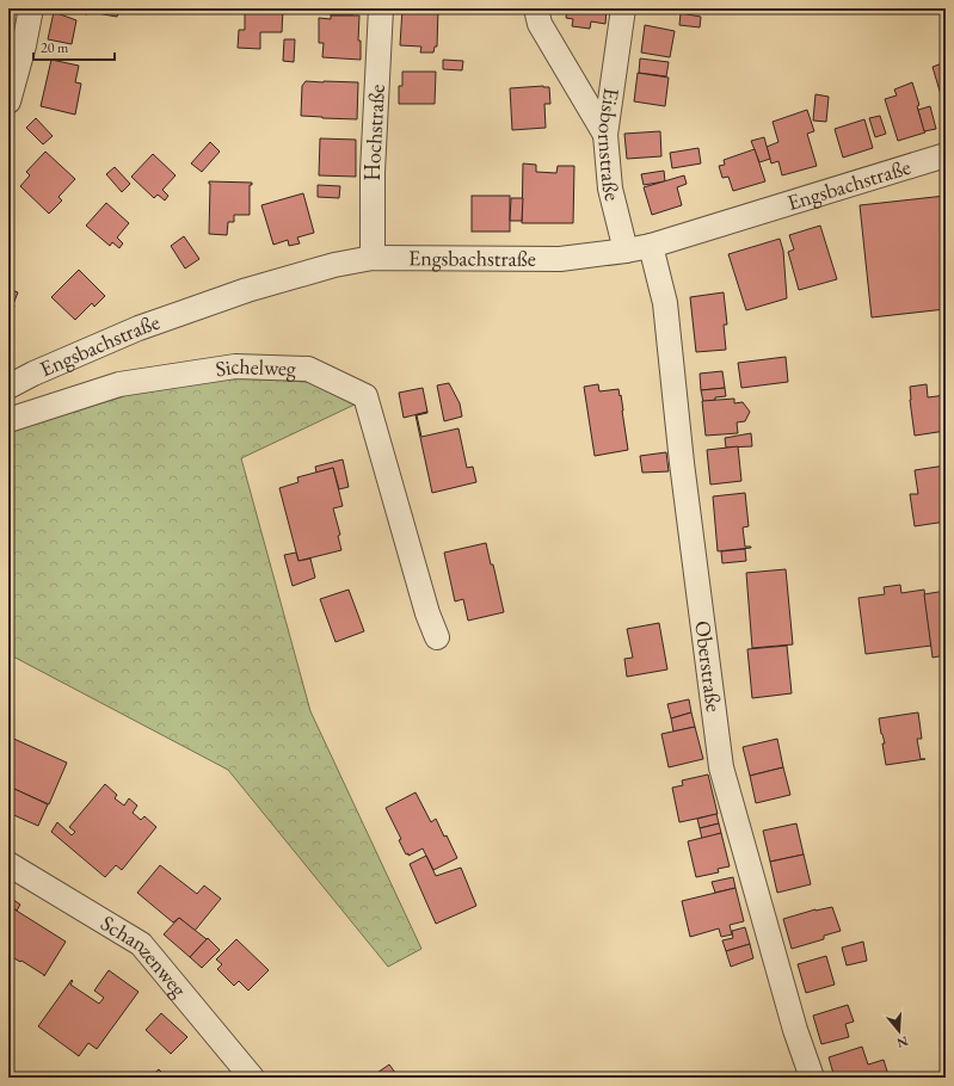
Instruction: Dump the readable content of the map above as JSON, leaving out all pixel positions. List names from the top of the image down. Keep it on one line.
{"streets":{"street":["Hochstraße","Eisbornstraße","Engsbachstraße","Sichelweg","Oberstraße","Schanzenweg"]},"crossings":[["Hochstraße","Engsbachstraße"],["Eisbornstraße","Engsbachstraße"],["Engsbachstraße","Oberstraße"]],"scale_bar":"20 m","north":"bottom"}
